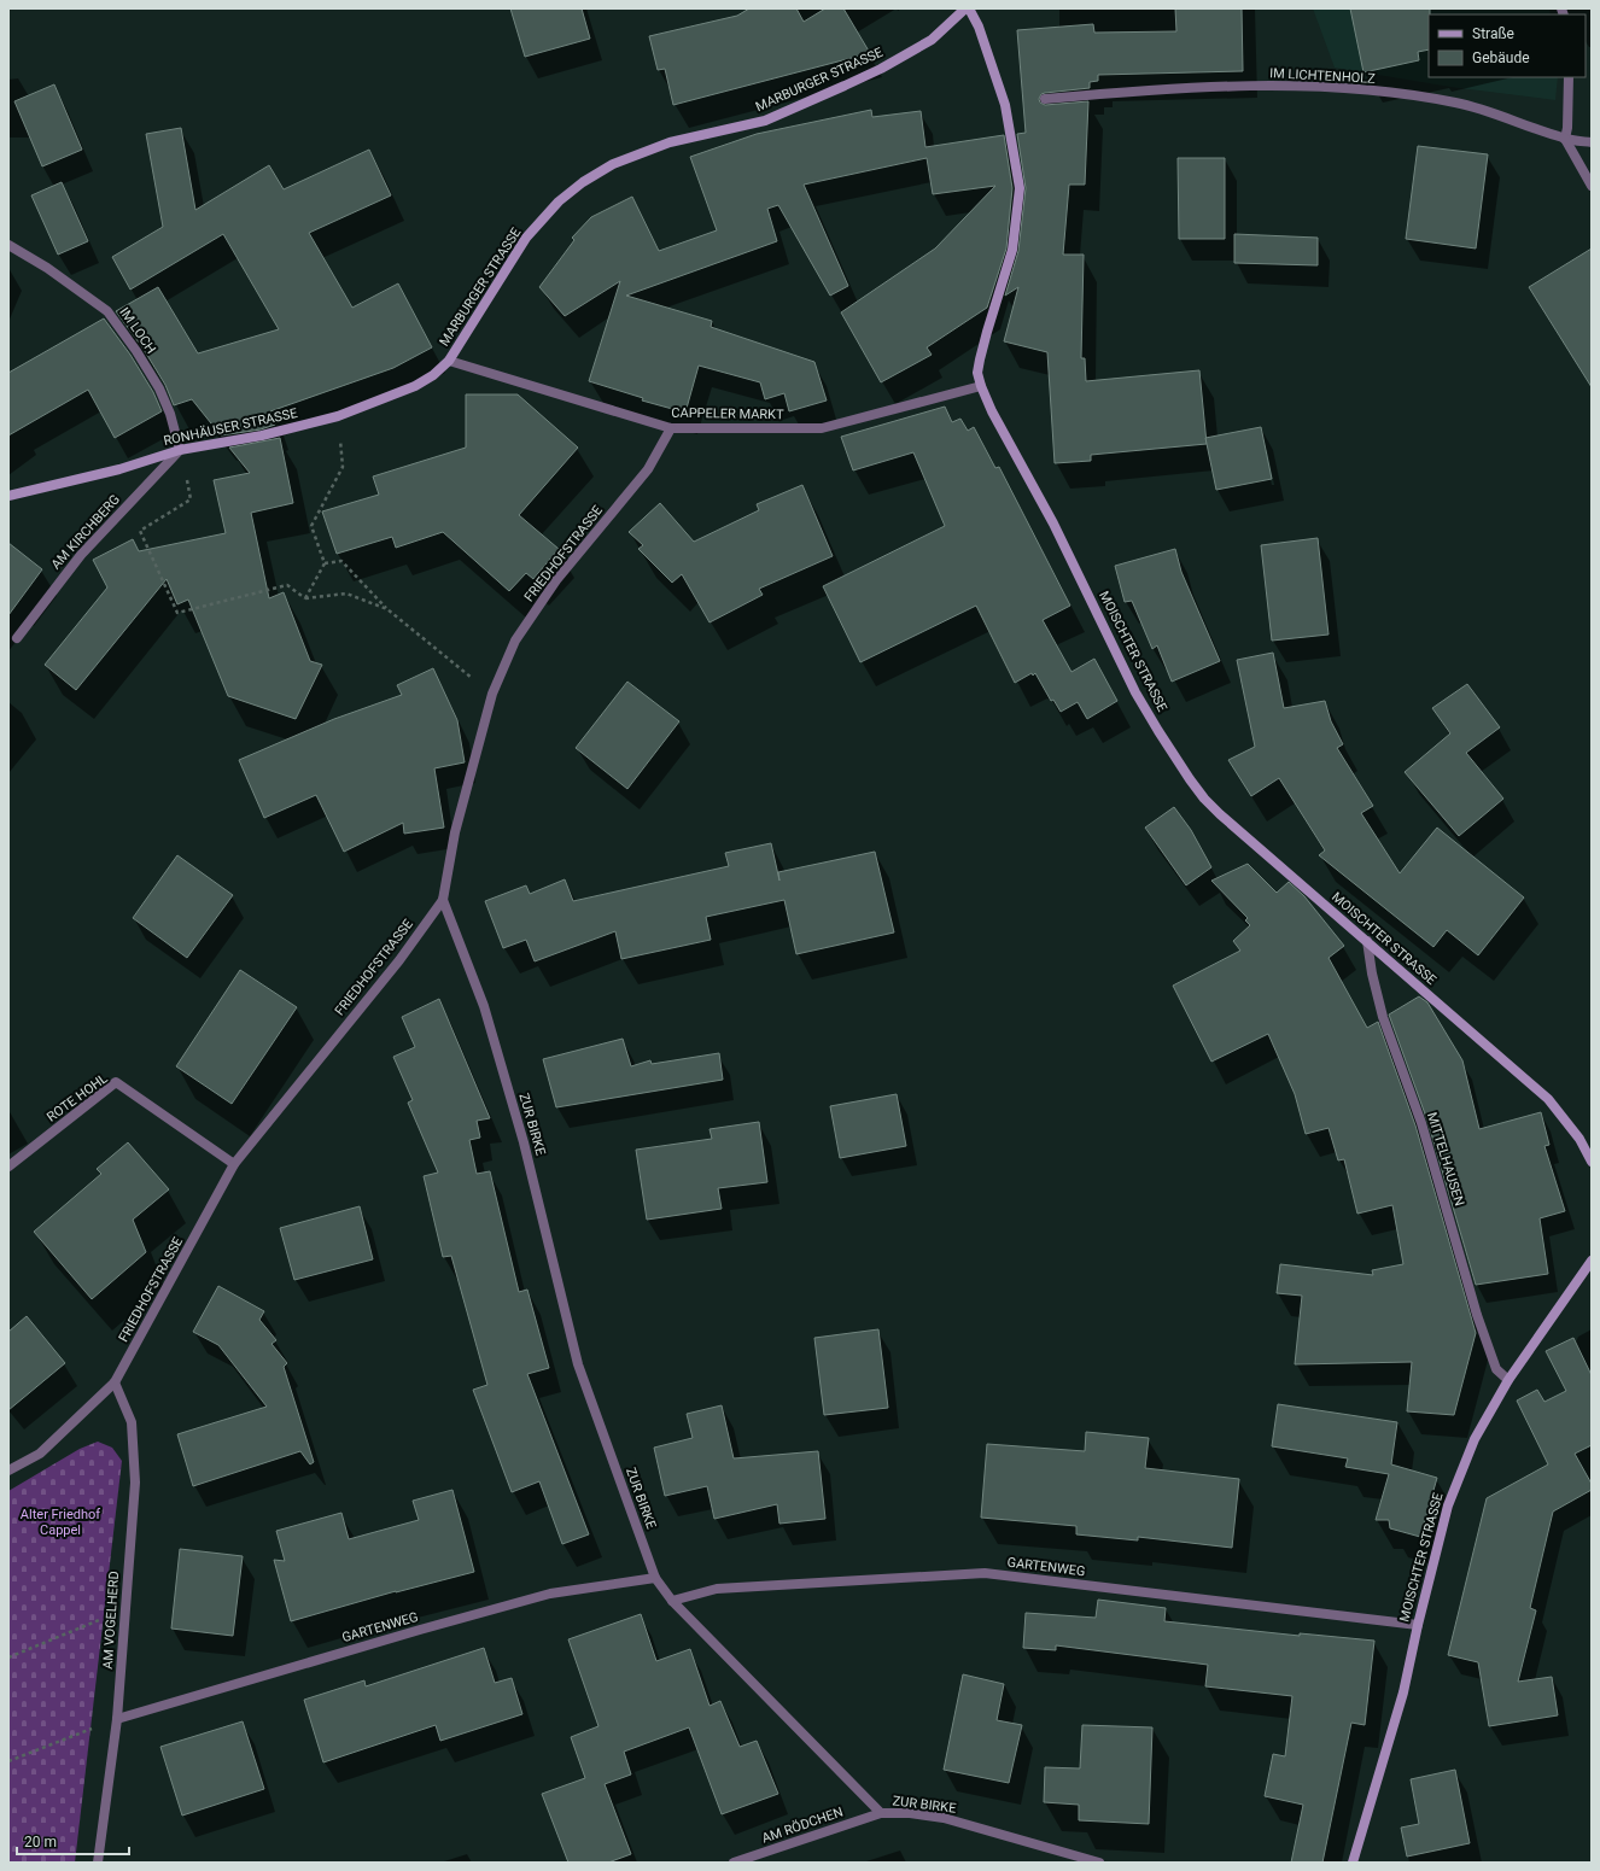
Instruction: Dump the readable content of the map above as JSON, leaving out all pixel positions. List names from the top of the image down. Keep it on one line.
{"streets":{"street":["IM LICHTENHOLZ","MARBURGER STRASSE","IM LOCH","CAPPELER MARKT","RONHÄUSER STRASSE","AM KIRCHBERG","FRIEDHOFSTRASSE","MOISCHTER STRASSE","ROTE HOHL","ZUR BIRKE","MITTELHAUSEN","GARTENWEG","AM VOGELHERD","AM RÖDCHEN"]},"crossings":[["MARBURGER STRASSE","CAPPELER MARKT"],["MARBURGER STRASSE","RONHÄUSER STRASSE"],["MARBURGER STRASSE","MOISCHTER STRASSE"],["IM LOCH","RONHÄUSER STRASSE"],["IM LOCH","AM KIRCHBERG"],["CAPPELER MARKT","RONHÄUSER STRASSE"],["CAPPELER MARKT","FRIEDHOFSTRASSE"],["CAPPELER MARKT","MOISCHTER STRASSE"],["RONHÄUSER STRASSE","AM KIRCHBERG"],["FRIEDHOFSTRASSE","ROTE HOHL"],["FRIEDHOFSTRASSE","ZUR BIRKE"],["FRIEDHOFSTRASSE","AM VOGELHERD"],["MOISCHTER STRASSE","MITTELHAUSEN"],["MOISCHTER STRASSE","GARTENWEG"],["ZUR BIRKE","GARTENWEG"],["ZUR BIRKE","AM RÖDCHEN"],["GARTENWEG","AM VOGELHERD"]],"parks":["Alter Friedhof Cappel"],"legend":["Straße","Gebäude"],"scale_bar":"20 m"}
